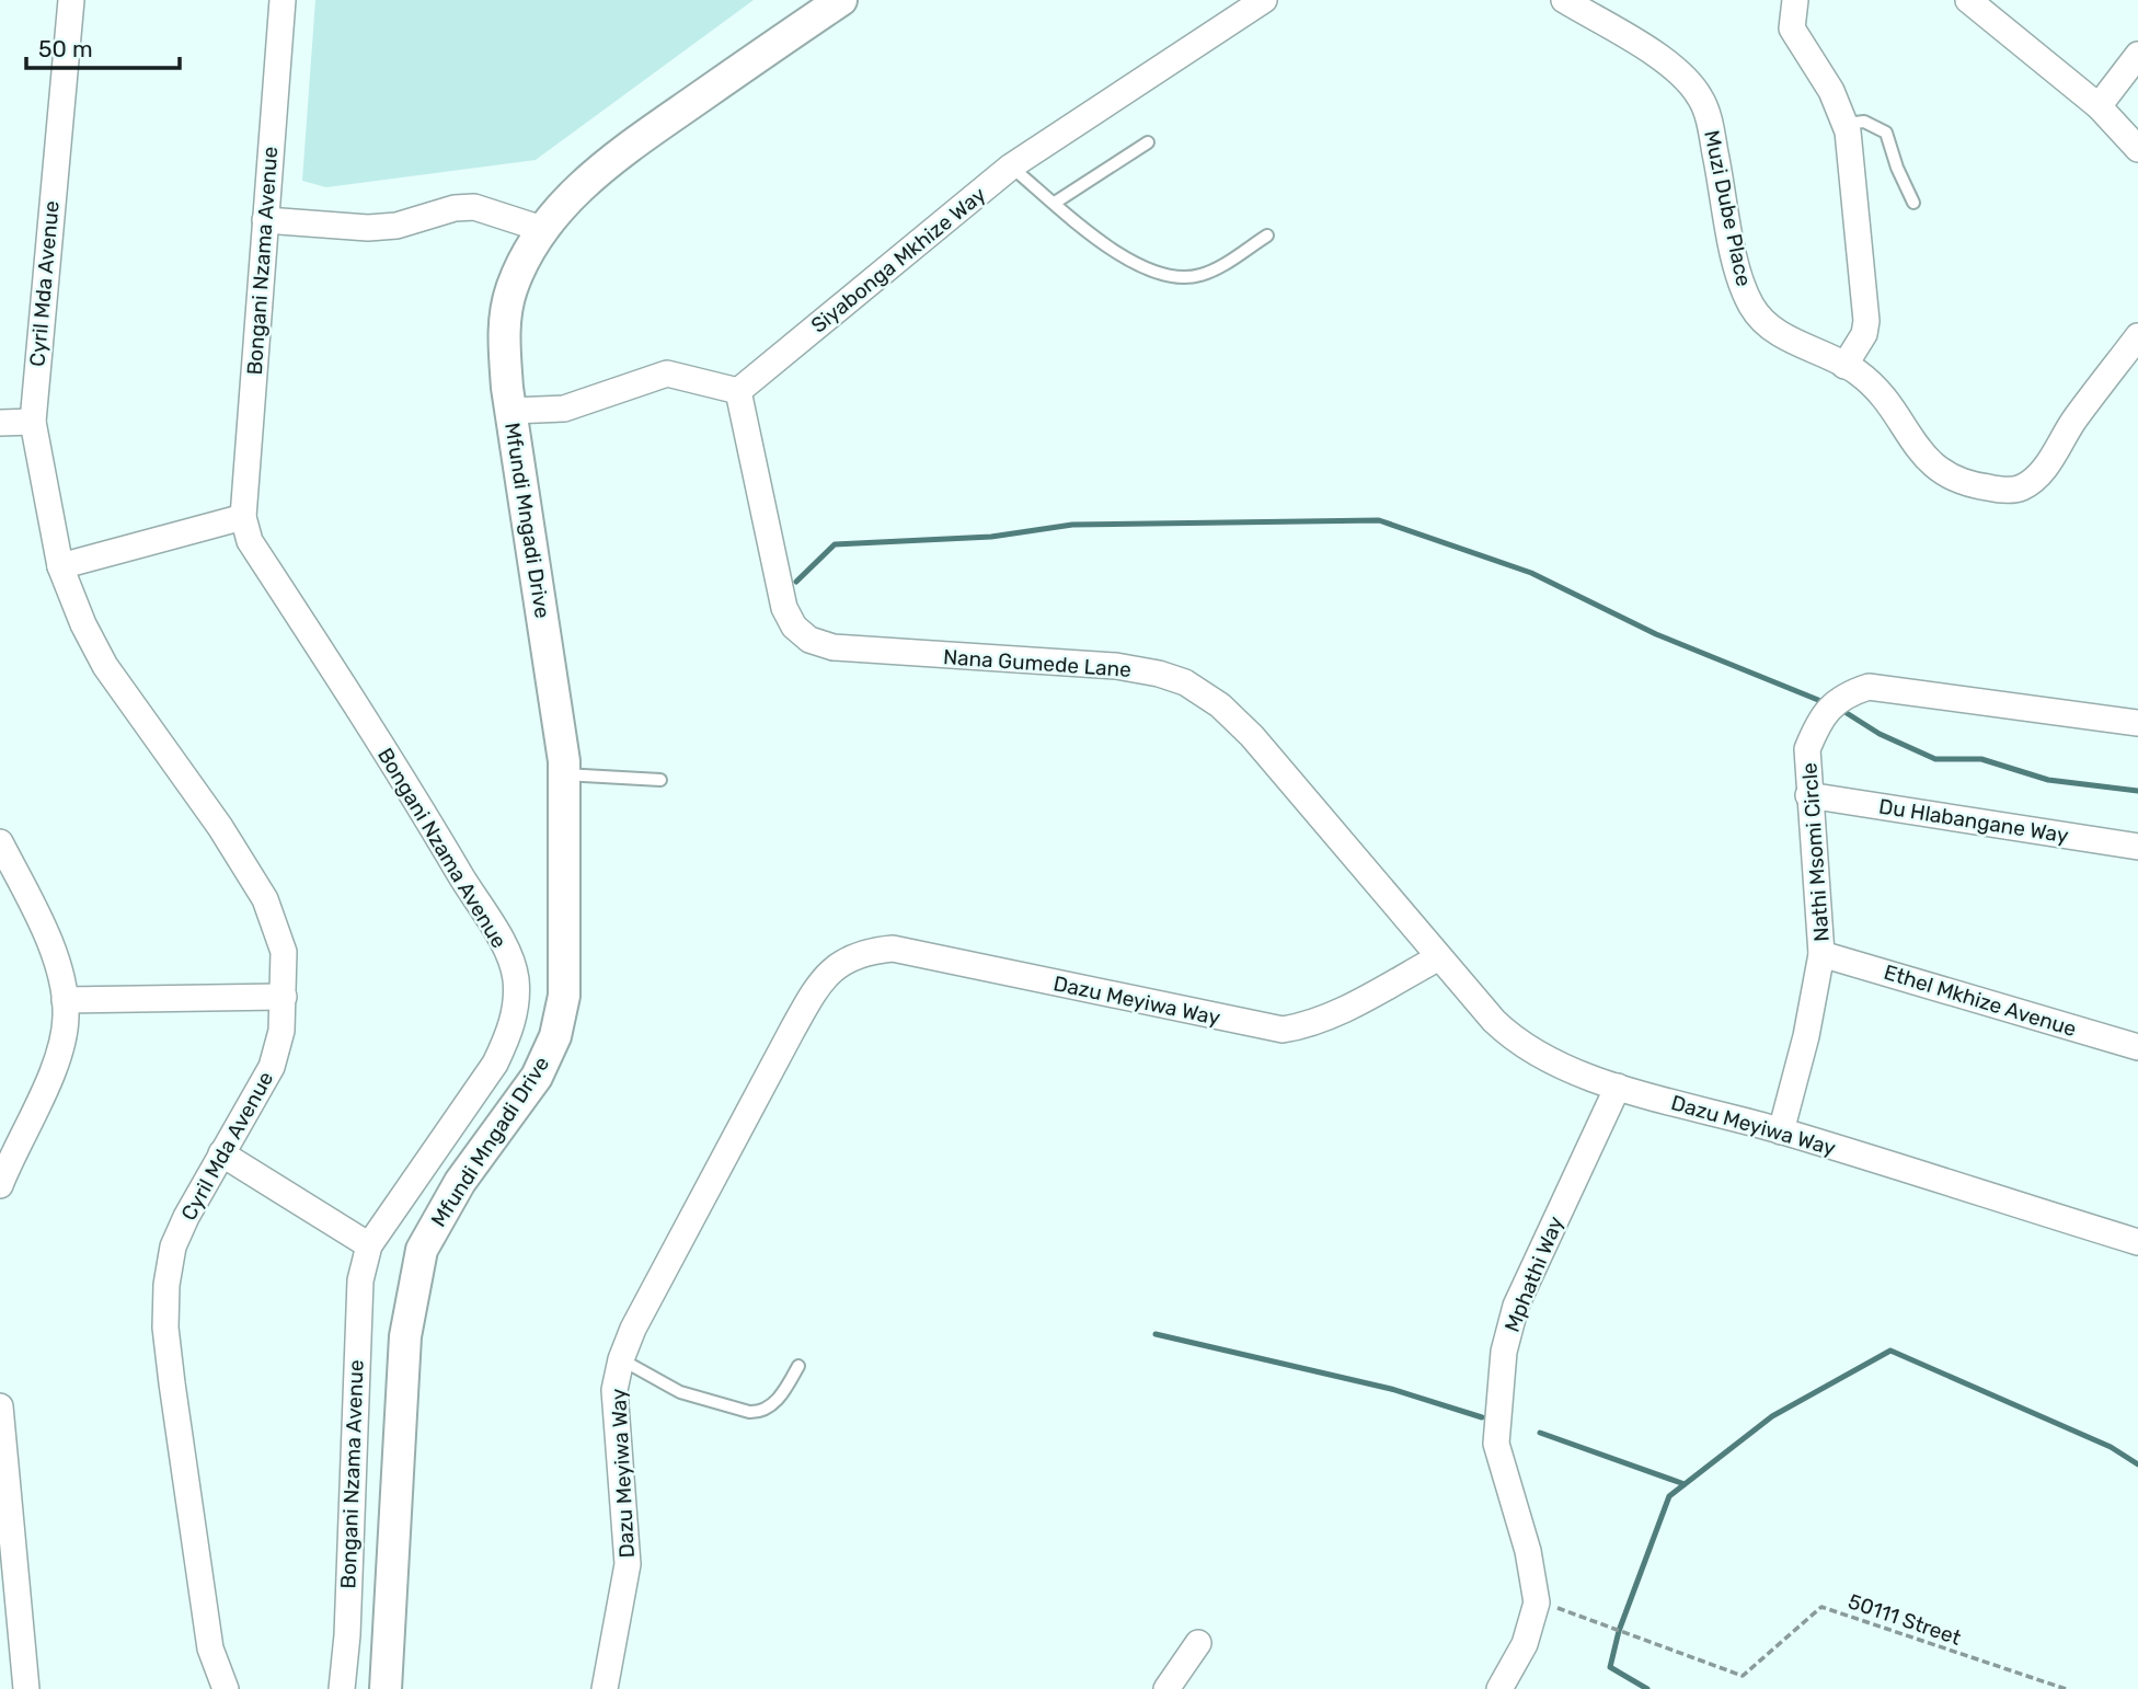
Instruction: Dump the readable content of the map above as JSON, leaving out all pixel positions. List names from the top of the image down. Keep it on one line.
{"streets":{"street":["Muzi Dube Place","Siyabonga Mkhize Way","Bongani Nzama Avenue","Cyril Mda Avenue","Mfundi Mngadi Drive","Nana Gumede Lane","Du Hlabangane Way","Nathi Msomi Circle","Dazu Meyiwa Way","Ethel Mkhize Avenue","Mphathi Way"],"path":["50111 Street"]},"crossings":[["Siyabonga Mkhize Way","Mfundi Mngadi Drive"],["Siyabonga Mkhize Way","Nana Gumede Lane"],["Mfundi Mngadi Drive","Nana Gumede Lane"],["Nana Gumede Lane","Dazu Meyiwa Way"],["Du Hlabangane Way","Nathi Msomi Circle"],["Nathi Msomi Circle","Dazu Meyiwa Way"],["Nathi Msomi Circle","Ethel Mkhize Avenue"],["Dazu Meyiwa Way","Mphathi Way"],["Mphathi Way","50111 Street"]],"scale_bar":"50 m"}
